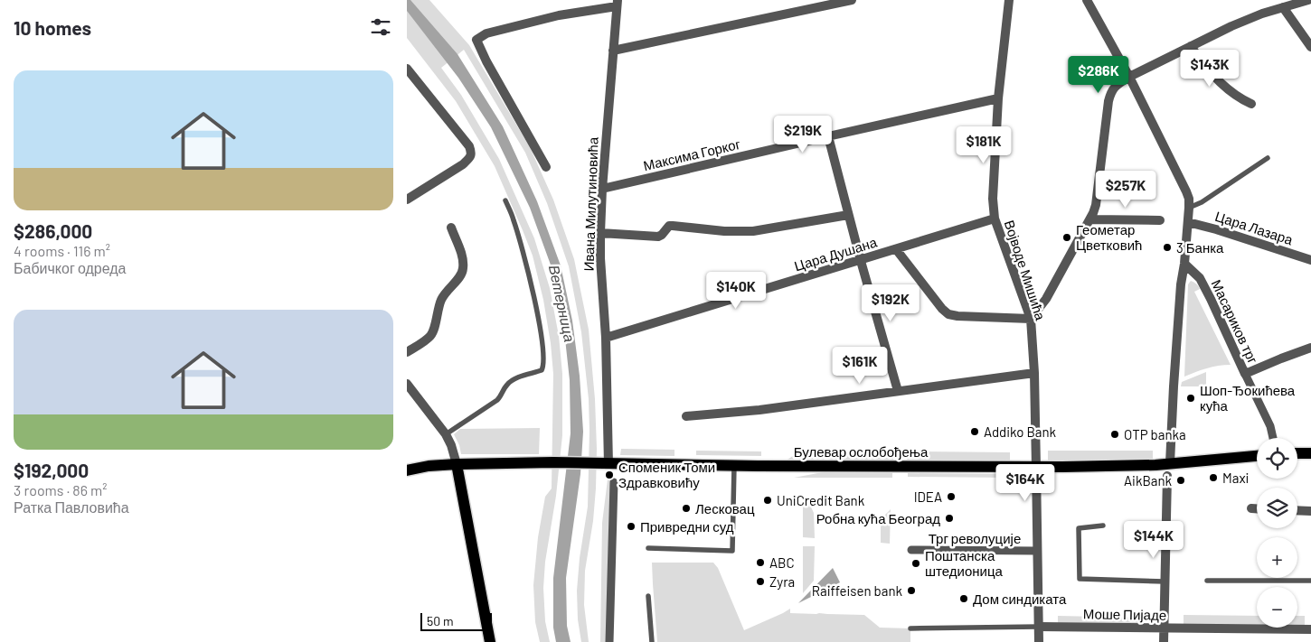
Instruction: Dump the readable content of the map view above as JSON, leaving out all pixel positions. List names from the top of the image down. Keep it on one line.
{"streets":{"main road":["Булевар ослобођења"],"street":["Максима Горког","Ивана Милутиновића","Цара Лазара","Цара Душана","Војводе Мишића","Масариков трг","Трг револуције","Моше Пијаде"]},"crossings":[["Максима Горког","Ивана Милутиновића"],["Максима Горког","Војводе Мишића"],["Ивана Милутиновића","Цара Душана"],["Ивана Милутиновића","Булевар ослобођења"],["Цара Душана","Војводе Мишића"],["Војводе Мишића","Булевар ослобођења"],["Војводе Мишића","Трг револуције"],["Војводе Мишића","Моше Пијаде"]],"water":["Ветерница"],"places":["Геометар Цветковић","3 Банка","Шоп-Ђокићева кућа","Addiko Bank","OTP banka","Споменик Томи Здравковићу","Maxi","AikBank","IDEA","UniCredit Bank","Лесковац","Робна кућа Београд","Привредни суд","ABC","Поштанска штедионица","Zyra","Raiffeisen bank","Дом синдиката"],"scale_bar":"50 m","page":{"heading":"10 homes","price":["$143K","$286K","$219K","$181K","$257K","$140K","$192K","$161K","$164K","$144K"],"list":[{"name":"$286,000","note":"4 rooms · 116 m² · Бабичког одреда"},{"name":"$192,000","note":"3 rooms · 86 m² · Ратка Павловића"}],"map_buttons":["+","−"],"scale":"50 m"}}
